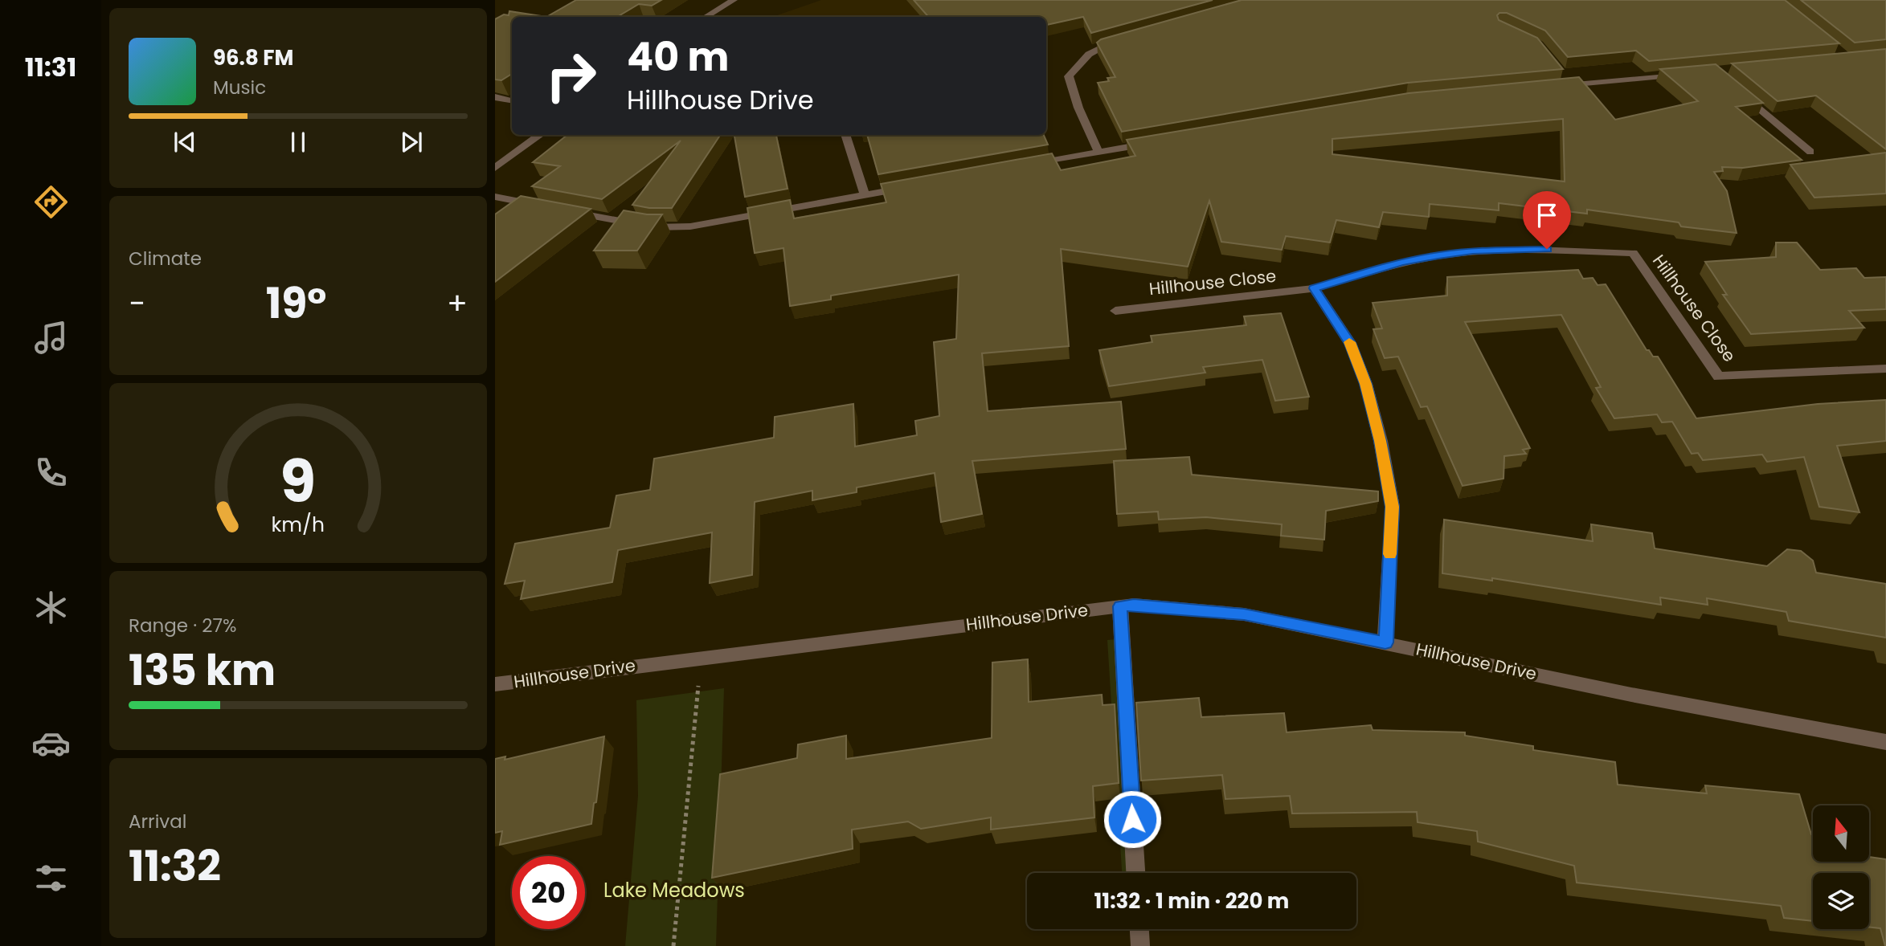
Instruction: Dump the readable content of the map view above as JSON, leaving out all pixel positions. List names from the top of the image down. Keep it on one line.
{"streets":{"street":["Hillhouse Close","Hillhouse Drive"]},"parks":["Lake Meadows"],"north":"top","page":{"tabs":"11:31","turn":["40 m","Hillhouse Drive"],"song":["96.8 FM","Music"],"tile":["Climate",["Range · 27%","135 km"],["Arrival","11:32"]],"heat":["−","19°","+"],"limit":"20","trip":"11:32 · 1 min · 220 m","gauge":["9","km/h"]}}
